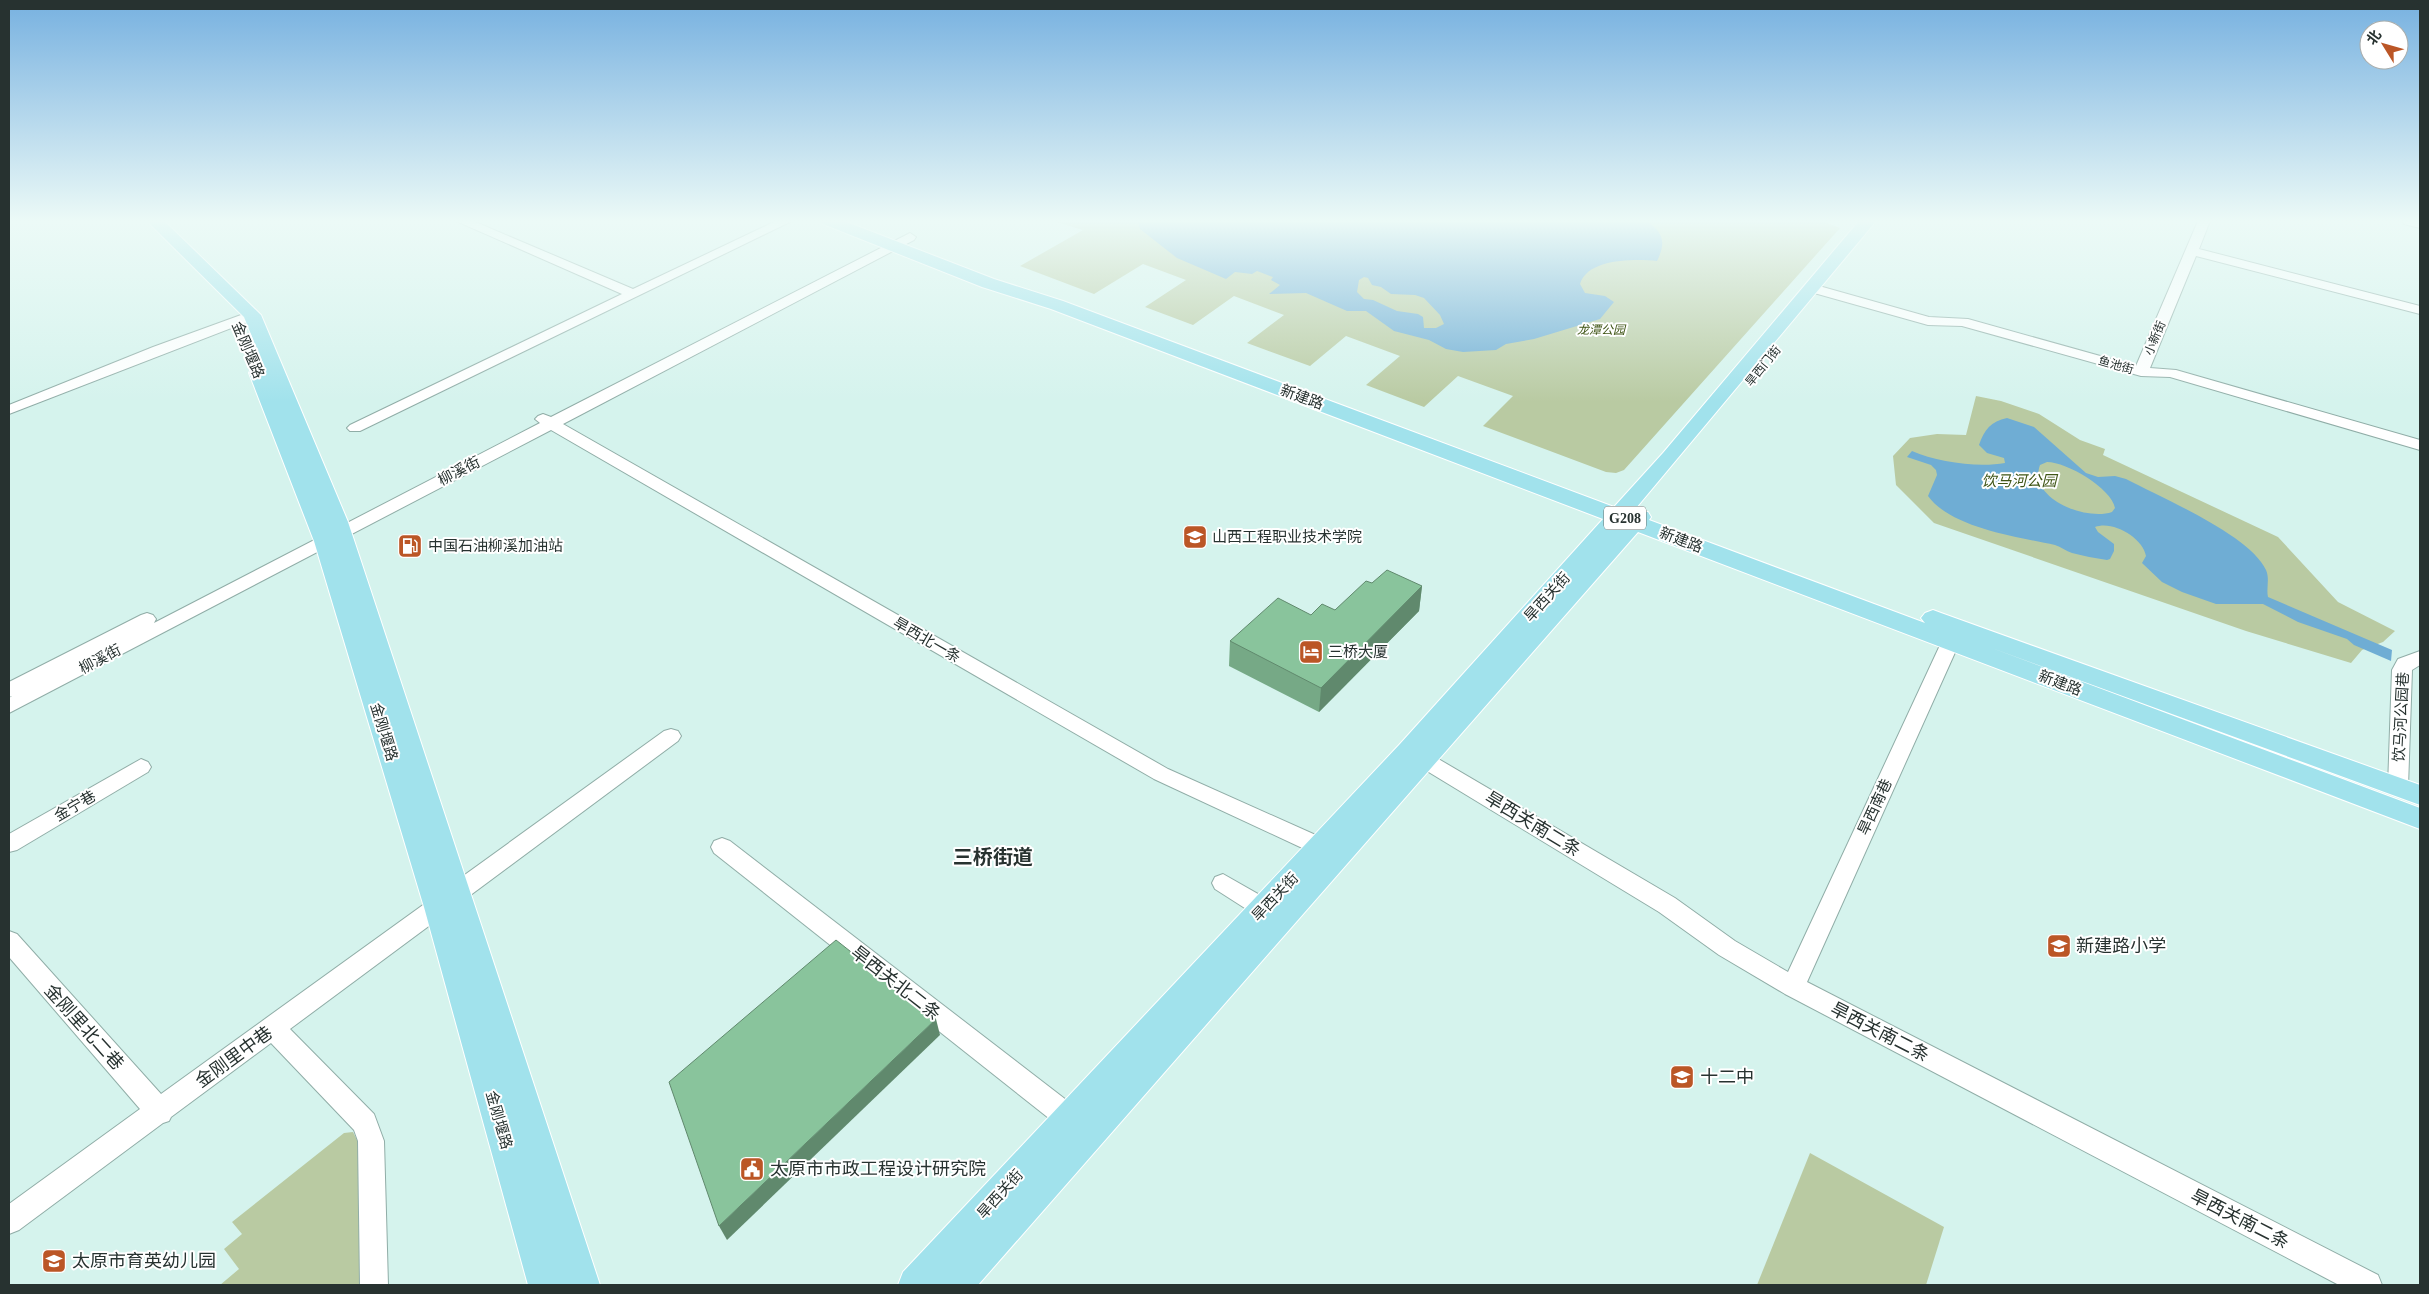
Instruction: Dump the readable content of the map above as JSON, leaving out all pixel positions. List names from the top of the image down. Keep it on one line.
{"streets":{"main road":["金刚堰路","旱西门街","新建路","G208","旱西关街"],"street":["小新街","鱼池街","柳溪街","旱西北一条","饮马河公园巷","金宁巷","旱西南巷","旱西关南二条","旱西关北二条","金刚里北二巷","金刚里中巷"]},"crossings":[["小新街","鱼池街"],["金刚堰路","金刚里中巷"],["鱼池街","旱西门街"],["旱西门街","新建路"],["旱西门街","旱西关街"],["新建路","旱西关街"],["新建路","饮马河公园巷"],["新建路","旱西南巷"],["柳溪街","旱西北一条"],["旱西关街","旱西北一条"],["旱西关街","旱西关南二条"],["旱西关街","旱西关北二条"],["旱西南巷","旱西关南二条"],["金刚里北二巷","金刚里中巷"]],"districts":["三桥街道"],"parks":["龙潭公园","饮马河公园"],"places":{"school or university":["山西工程职业技术学院","新建路小学","十二中","太原市育英幼儿园"],"fuel station":["中国石油柳溪加油站"],"hotel":["三桥大厦"],"public building":["太原市市政工程设计研究院"]},"north":"top left"}
